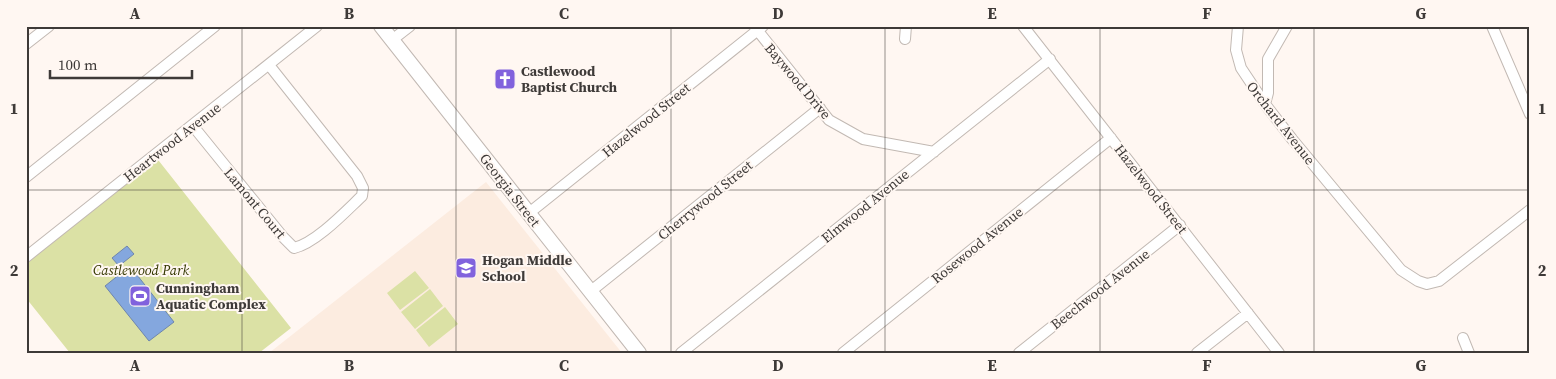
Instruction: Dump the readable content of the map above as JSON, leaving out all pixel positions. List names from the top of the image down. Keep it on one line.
{"streets":{"main road":["Georgia Street"],"street":["Baywood Drive","Hazelwood Street","Orchard Avenue","Heartwood Avenue","Cherrywood Street","Lamont Court","Elmwood Avenue","Rosewood Avenue","Beechwood Avenue"]},"crossings":[["Baywood Drive","Hazelwood Street"],["Baywood Drive","Cherrywood Street"],["Baywood Drive","Elmwood Avenue"],["Hazelwood Street","Georgia Street"],["Hazelwood Street","Elmwood Avenue"],["Hazelwood Street","Rosewood Avenue"],["Hazelwood Street","Beechwood Avenue"],["Heartwood Avenue","Lamont Court"],["Georgia Street","Cherrywood Street"]],"parks":["Castlewood Park"],"places":{"church":["Castlewood Baptist Church"],"school or university":["Hogan Middle School"],"sports":["Cunningham Aquatic Complex"]},"scale_bar":"100 m","grid":{"columns":["A","B","C","D","E","F","G"],"rows":["1","2"]}}
